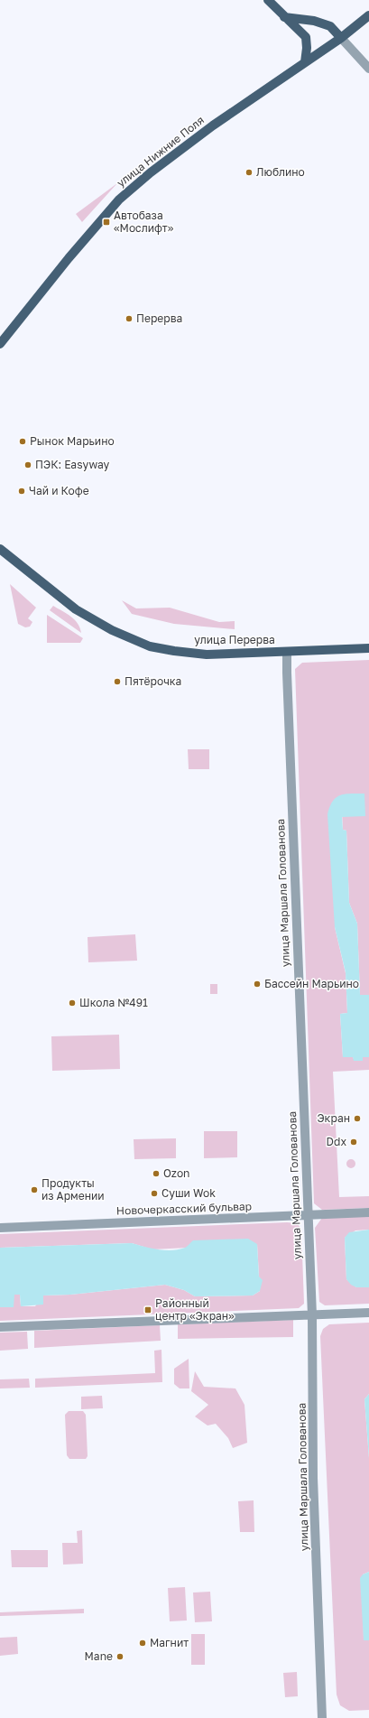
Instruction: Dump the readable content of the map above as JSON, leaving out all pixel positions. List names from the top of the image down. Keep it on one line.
{"streets":{"main road":["улица Нижние Поля","улица Перерва"],"street":["улица Маршала Голованова","Новочеркасский бульвар"]},"crossings":[["улица Перерва","улица Маршала Голованова"],["улица Маршала Голованова","Новочеркасский бульвар"]],"places":{"other":["Люблино","Перерва","Рынок Марьино","ПЭК: Easyway","Чай и Кофе","Пятёрочка","Бассейн Марьино","Школа №491","Экран","Ddx","Ozon","Продукты из Армении","Суши Wok","Магнит","Mane"],"transit":["Автобаза «Мослифт»","Районный центр «Экран»"]}}
